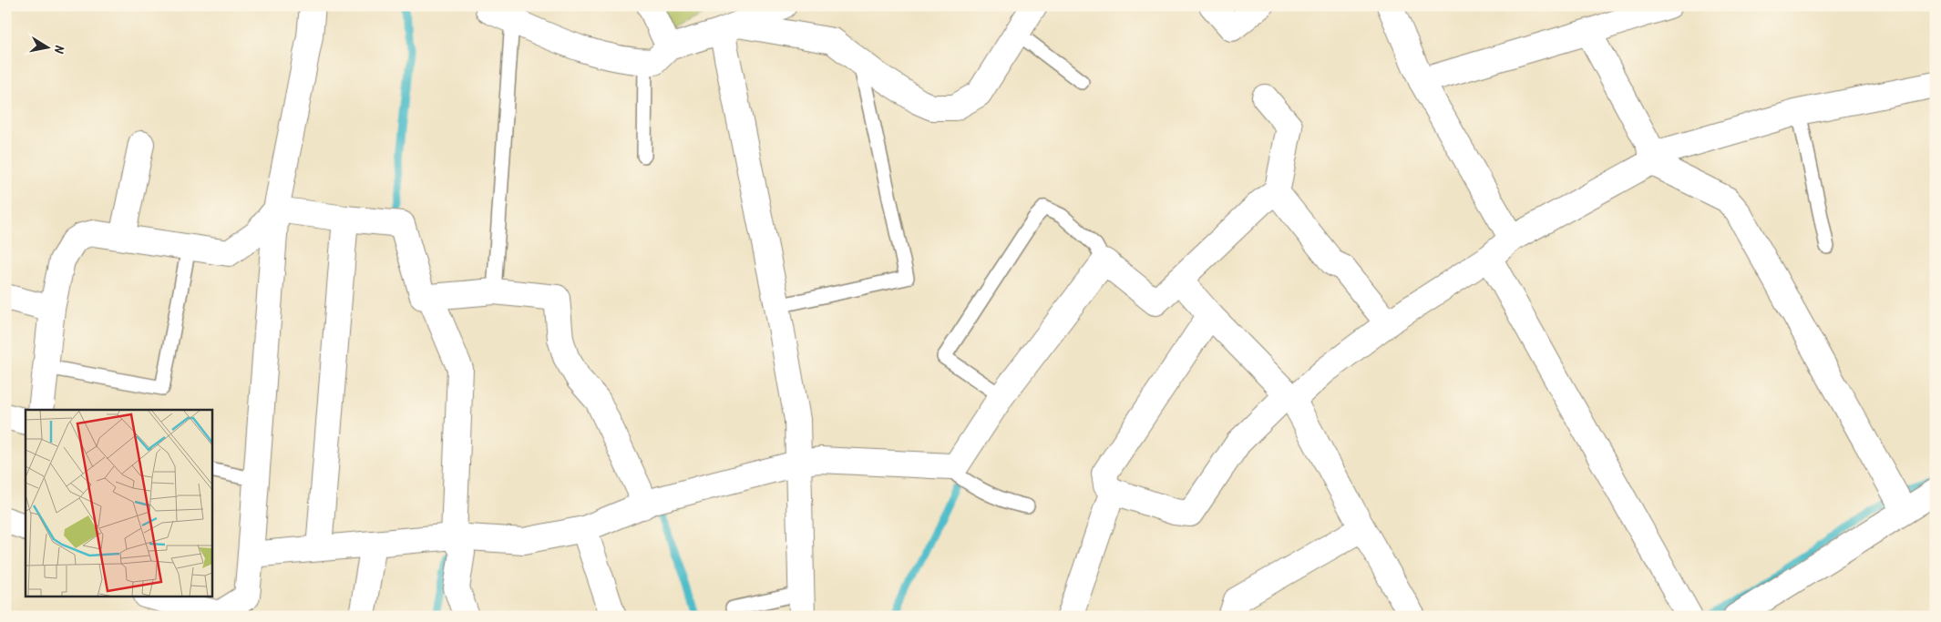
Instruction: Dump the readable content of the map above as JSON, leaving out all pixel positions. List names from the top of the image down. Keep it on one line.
{"north":"right"}
